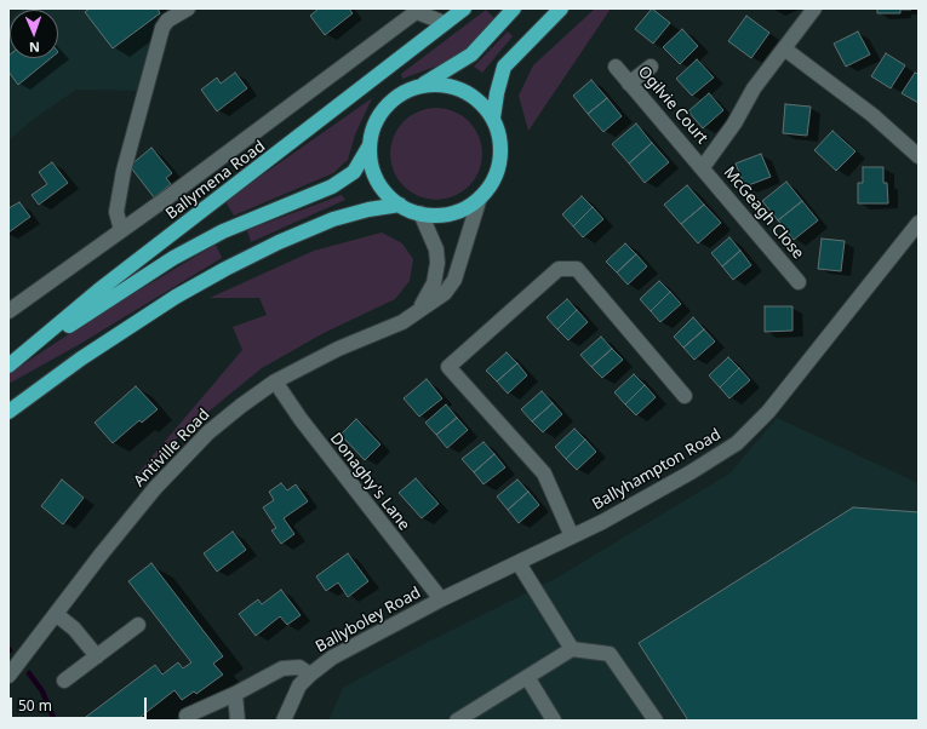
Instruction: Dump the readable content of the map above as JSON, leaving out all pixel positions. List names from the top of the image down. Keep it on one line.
{"streets":{"highway":["Ballymena Road"],"street":["Ogilvie Court","McGeagh Close","Antiville Road","Ballyhampton Road","Donaghy's Lane","Ballyboley Road"]},"crossings":[["Ogilvie Court","McGeagh Close"],["Antiville Road","Donaghy's Lane"],["Ballyhampton Road","Donaghy's Lane"],["Ballyhampton Road","Ballyboley Road"],["Donaghy's Lane","Ballyboley Road"]],"scale_bar":"50 m","north":"bottom"}
